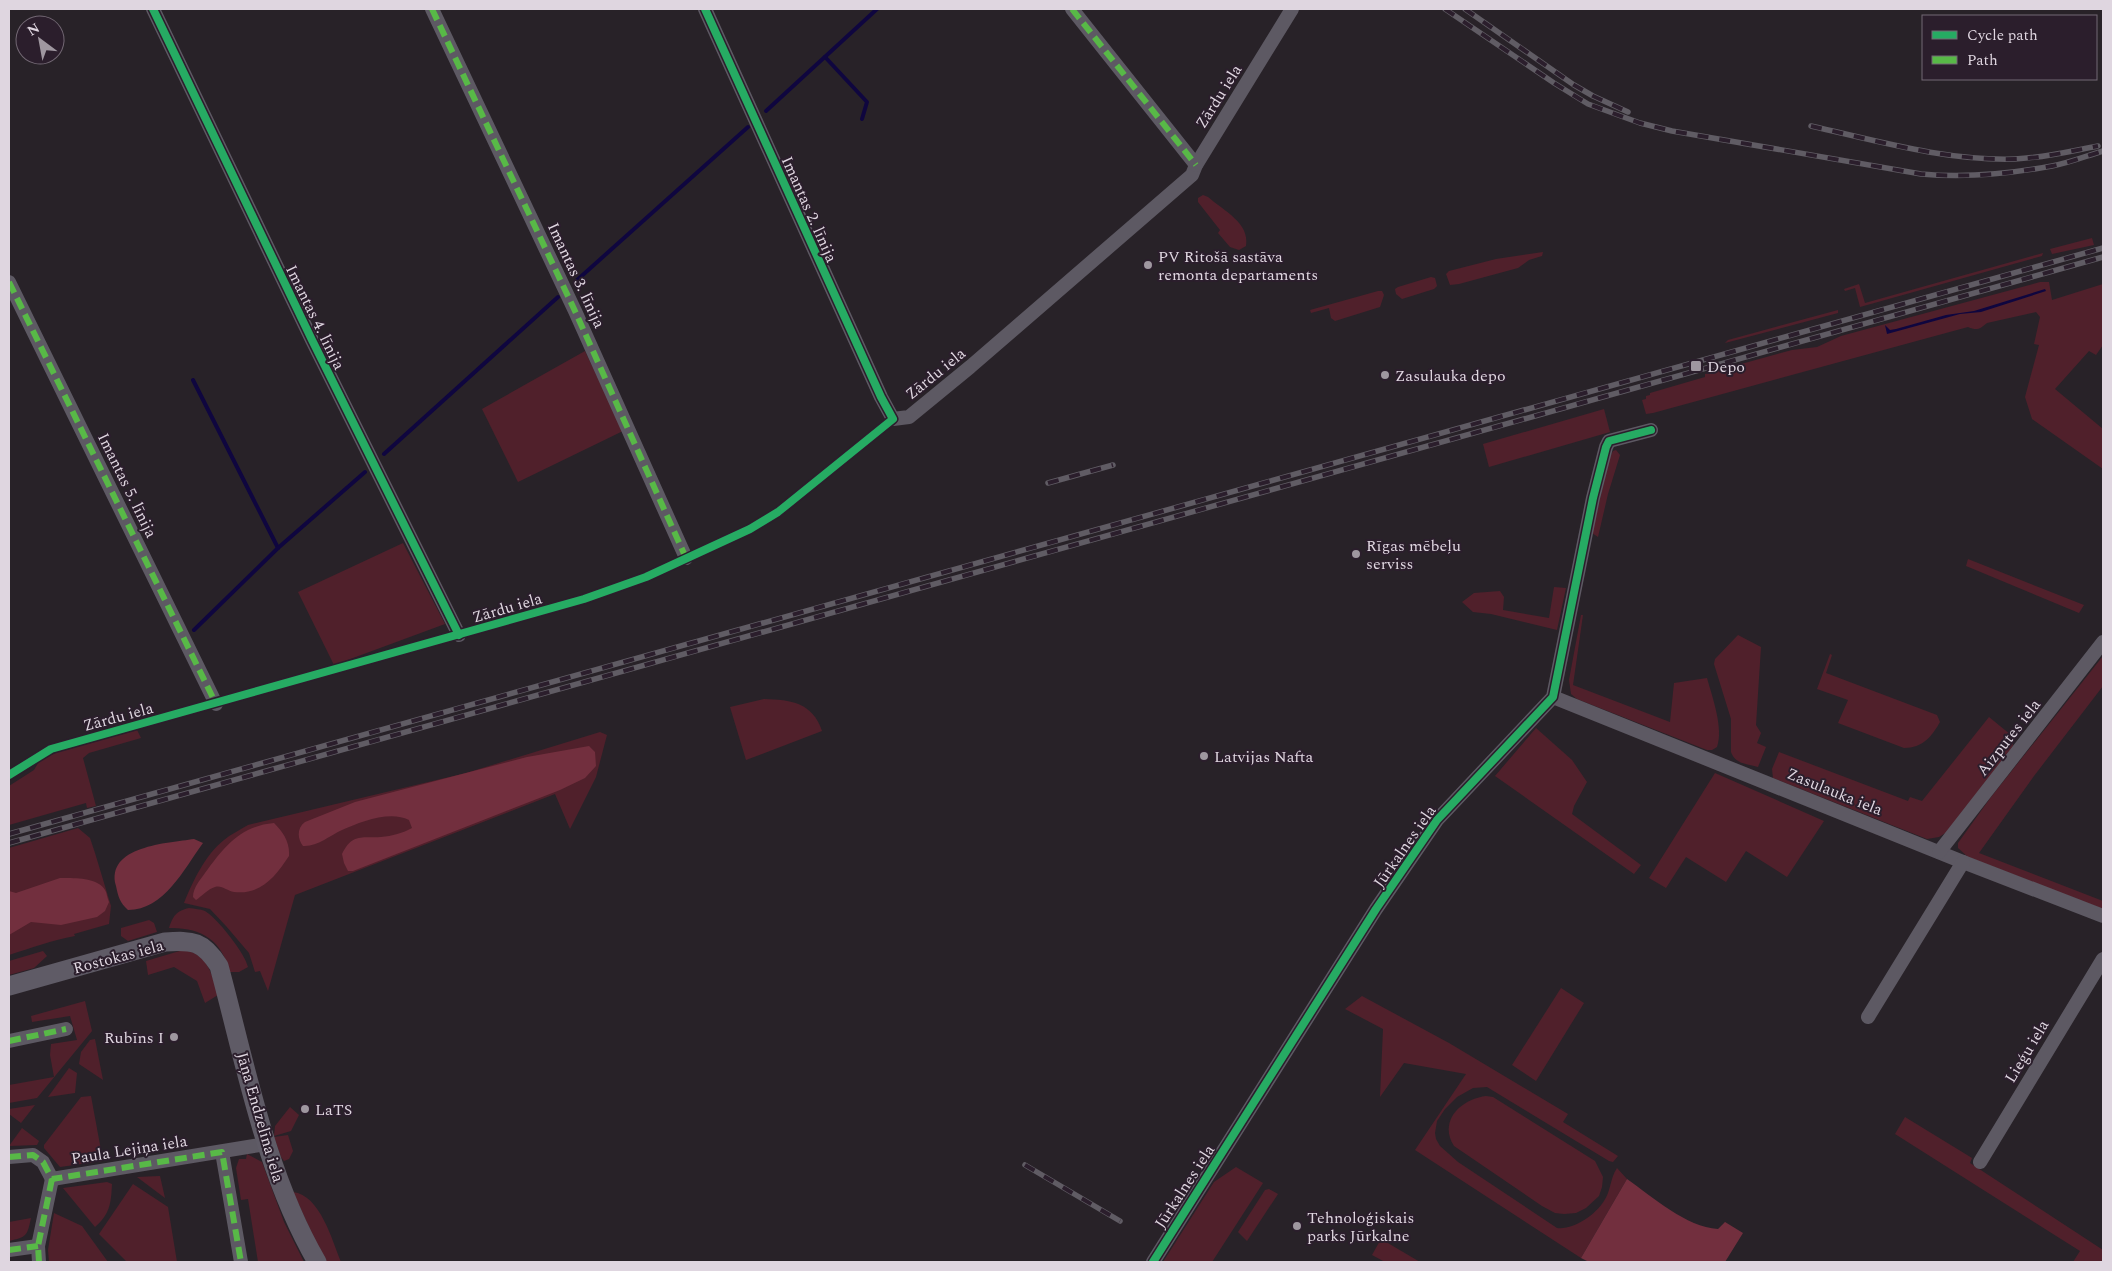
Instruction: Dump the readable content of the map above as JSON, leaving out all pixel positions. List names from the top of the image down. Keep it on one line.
{"streets":{"street":["Zārdu iela","Imantas 2. līnija","Imantas 3. līnija","Imantas 4. līnija","Imantas 5. līnija","Aizputes iela","Zasulauka iela","Jūrkalnes iela","Rostokas iela","Lieģu iela","Jāņa Endzelīna iela","Paula Lejiņa iela"]},"crossings":[["Zārdu iela","Imantas 2. līnija"],["Aizputes iela","Zasulauka iela"],["Zasulauka iela","Jūrkalnes iela"],["Rostokas iela","Jāņa Endzelīna iela"],["Jāņa Endzelīna iela","Paula Lejiņa iela"]],"places":{"other":["PV Ritošā sastāva remonta departaments","Zasulauka depo","Rīgas mēbeļu serviss","Latvijas Nafta","Rubīns I","LaTS","Tehnoloģiskais parks Jūrkalne"],"transit":["Depo"]},"legend":["Cycle path","Path"],"north":"top left"}
